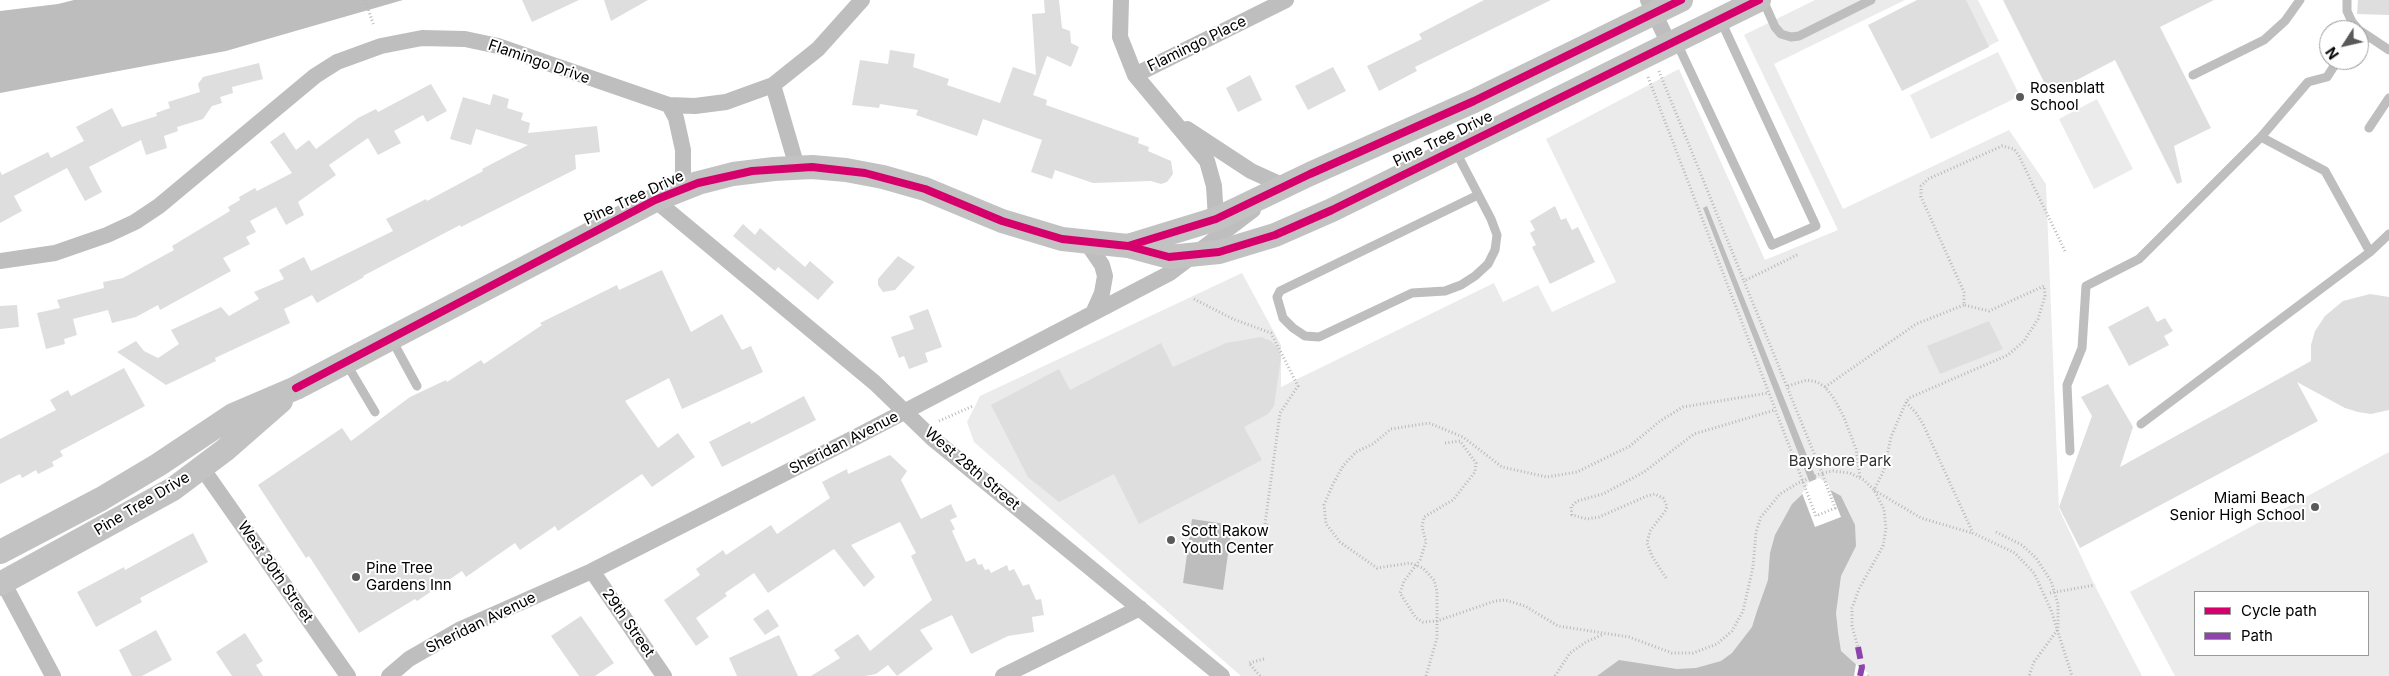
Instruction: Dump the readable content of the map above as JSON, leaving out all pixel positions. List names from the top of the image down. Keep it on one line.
{"streets":{"main road":["Pine Tree Drive"],"street":["Flamingo Place","Flamingo Drive","Sheridan Avenue","West 28th Street","West 30th Street","29th Street"]},"crossings":[["Pine Tree Drive","Sheridan Avenue"],["Pine Tree Drive","West 28th Street"],["Pine Tree Drive","West 30th Street"],["Sheridan Avenue","West 28th Street"],["Sheridan Avenue","29th Street"]],"parks":["Bayshore Park"],"places":["Rosenblatt School","Miami Beach Senior High School","Scott Rakow Youth Center","Pine Tree Gardens Inn"],"legend":["Cycle path","Path"],"north":"bottom left"}
